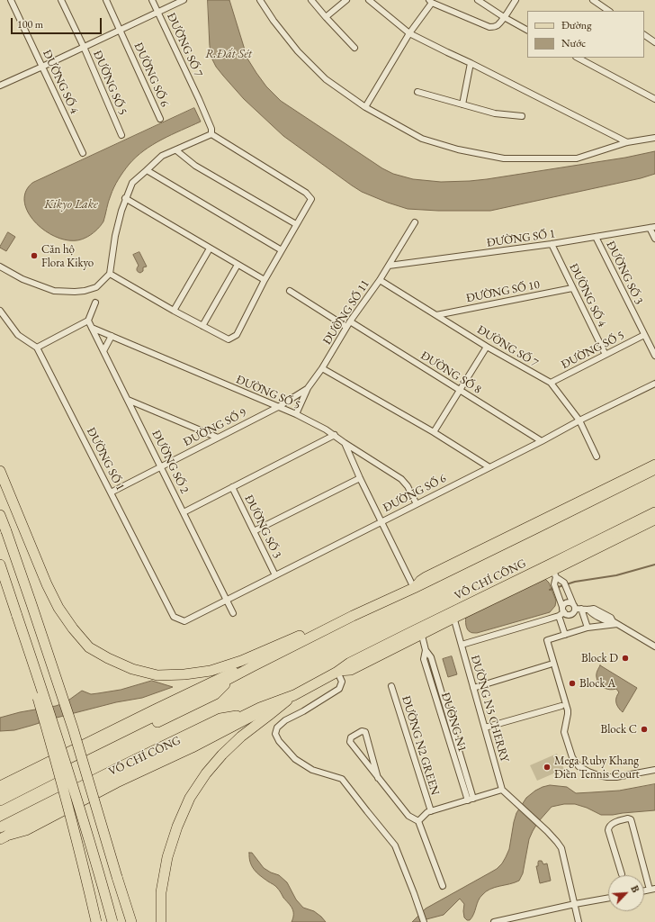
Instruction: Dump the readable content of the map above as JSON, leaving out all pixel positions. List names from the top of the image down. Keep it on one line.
{"streets":{"highway":["VÕ CHÍ CÔNG"],"street":["ĐƯỜNG SỐ 7","ĐƯỜNG SỐ 6","ĐƯỜNG SỐ 4","ĐƯỜNG SỐ 5","ĐƯỜNG SỐ 1","ĐƯỜNG SỐ 3","ĐƯỜNG SỐ 10","ĐƯỜNG SỐ 11","ĐƯỜNG SỐ 8","ĐƯỜNG SỐ 9","ĐƯỜNG SỐ 2","ĐƯỜNG N5 CHERRY","ĐƯỜNG N1","ĐƯỜNG N2 GREEN"]},"crossings":[["ĐƯỜNG SỐ 7","ĐƯỜNG SỐ 6"],["ĐƯỜNG SỐ 7","ĐƯỜNG SỐ 5"],["ĐƯỜNG SỐ 7","ĐƯỜNG SỐ 10"],["ĐƯỜNG SỐ 7","ĐƯỜNG SỐ 11"],["ĐƯỜNG SỐ 6","ĐƯỜNG SỐ 5"],["ĐƯỜNG SỐ 6","ĐƯỜNG SỐ 1"],["ĐƯỜNG SỐ 6","ĐƯỜNG SỐ 3"],["ĐƯỜNG SỐ 6","ĐƯỜNG SỐ 8"],["ĐƯỜNG SỐ 6","ĐƯỜNG SỐ 2"],["ĐƯỜNG SỐ 4","ĐƯỜNG SỐ 5"],["ĐƯỜNG SỐ 4","ĐƯỜNG SỐ 1"],["ĐƯỜNG SỐ 4","ĐƯỜNG SỐ 10"],["ĐƯỜNG SỐ 5","ĐƯỜNG SỐ 3"],["ĐƯỜNG SỐ 5","ĐƯỜNG SỐ 11"],["ĐƯỜNG SỐ 5","ĐƯỜNG SỐ 9"],["ĐƯỜNG SỐ 5","ĐƯỜNG SỐ 2"],["ĐƯỜNG SỐ 1","ĐƯỜNG SỐ 3"],["ĐƯỜNG SỐ 1","ĐƯỜNG SỐ 11"],["ĐƯỜNG SỐ 1","ĐƯỜNG SỐ 9"],["ĐƯỜNG SỐ 11","ĐƯỜNG SỐ 8"],["ĐƯỜNG SỐ 11","ĐƯỜNG SỐ 9"],["ĐƯỜNG SỐ 9","ĐƯỜNG SỐ 2"],["VÕ CHÍ CÔNG","ĐƯỜNG N5 CHERRY"],["VÕ CHÍ CÔNG","ĐƯỜNG N1"]],"water":["R.Đất Sét","Kikyo Lake"],"places":["Căn hộ Flora Kikyo","Block D","Block A","Block C","Mega Ruby Khang Điền Tennis Court"],"legend":["Đường","Nước"],"scale_bar":"100 m","north":"top right"}
